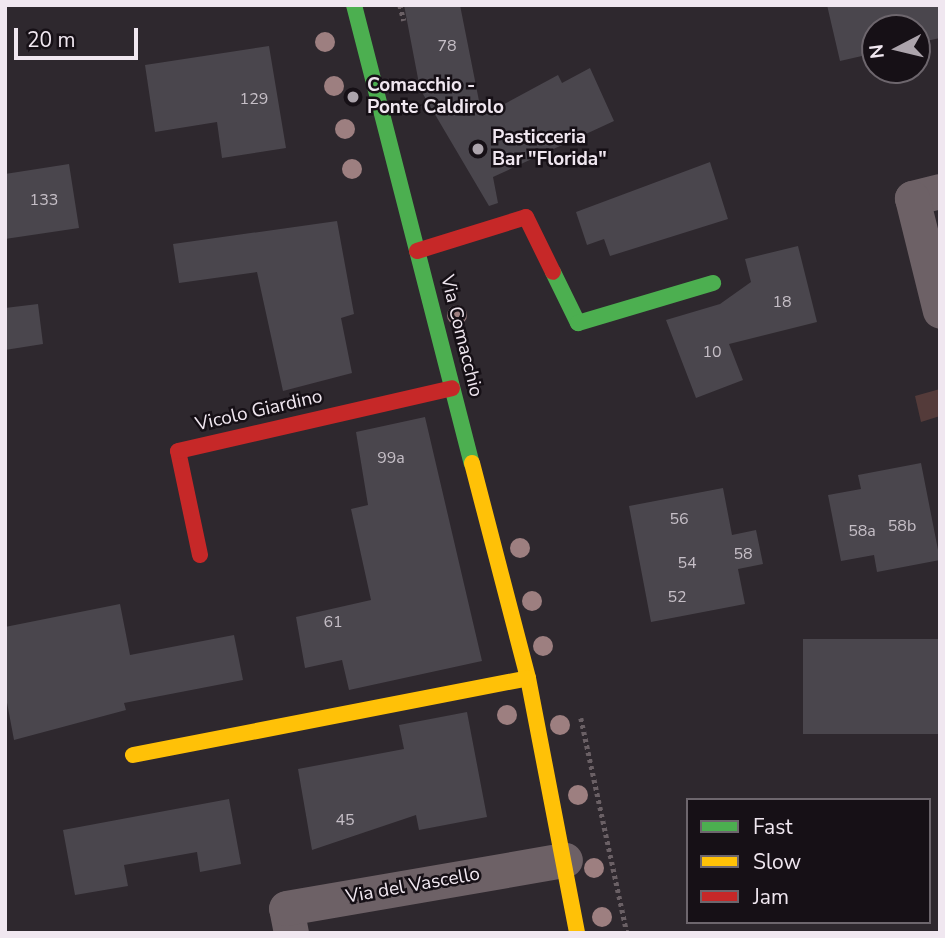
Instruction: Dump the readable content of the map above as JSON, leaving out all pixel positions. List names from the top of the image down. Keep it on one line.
{"streets":{"street":["Via Comacchio","Vicolo Giardino","Via del Vascello"]},"crossings":[["Via Comacchio","Vicolo Giardino"],["Via Comacchio","Via del Vascello"]],"places":["Comacchio - Ponte Caldirolo","Pasticceria Bar \"Florida\""],"house_numbers":["78","129","133","18","10","99a","56","58b","58a","58","54","52","61","45"],"legend":["Fast","Slow","Jam"],"scale_bar":"20 m","north":"left"}
